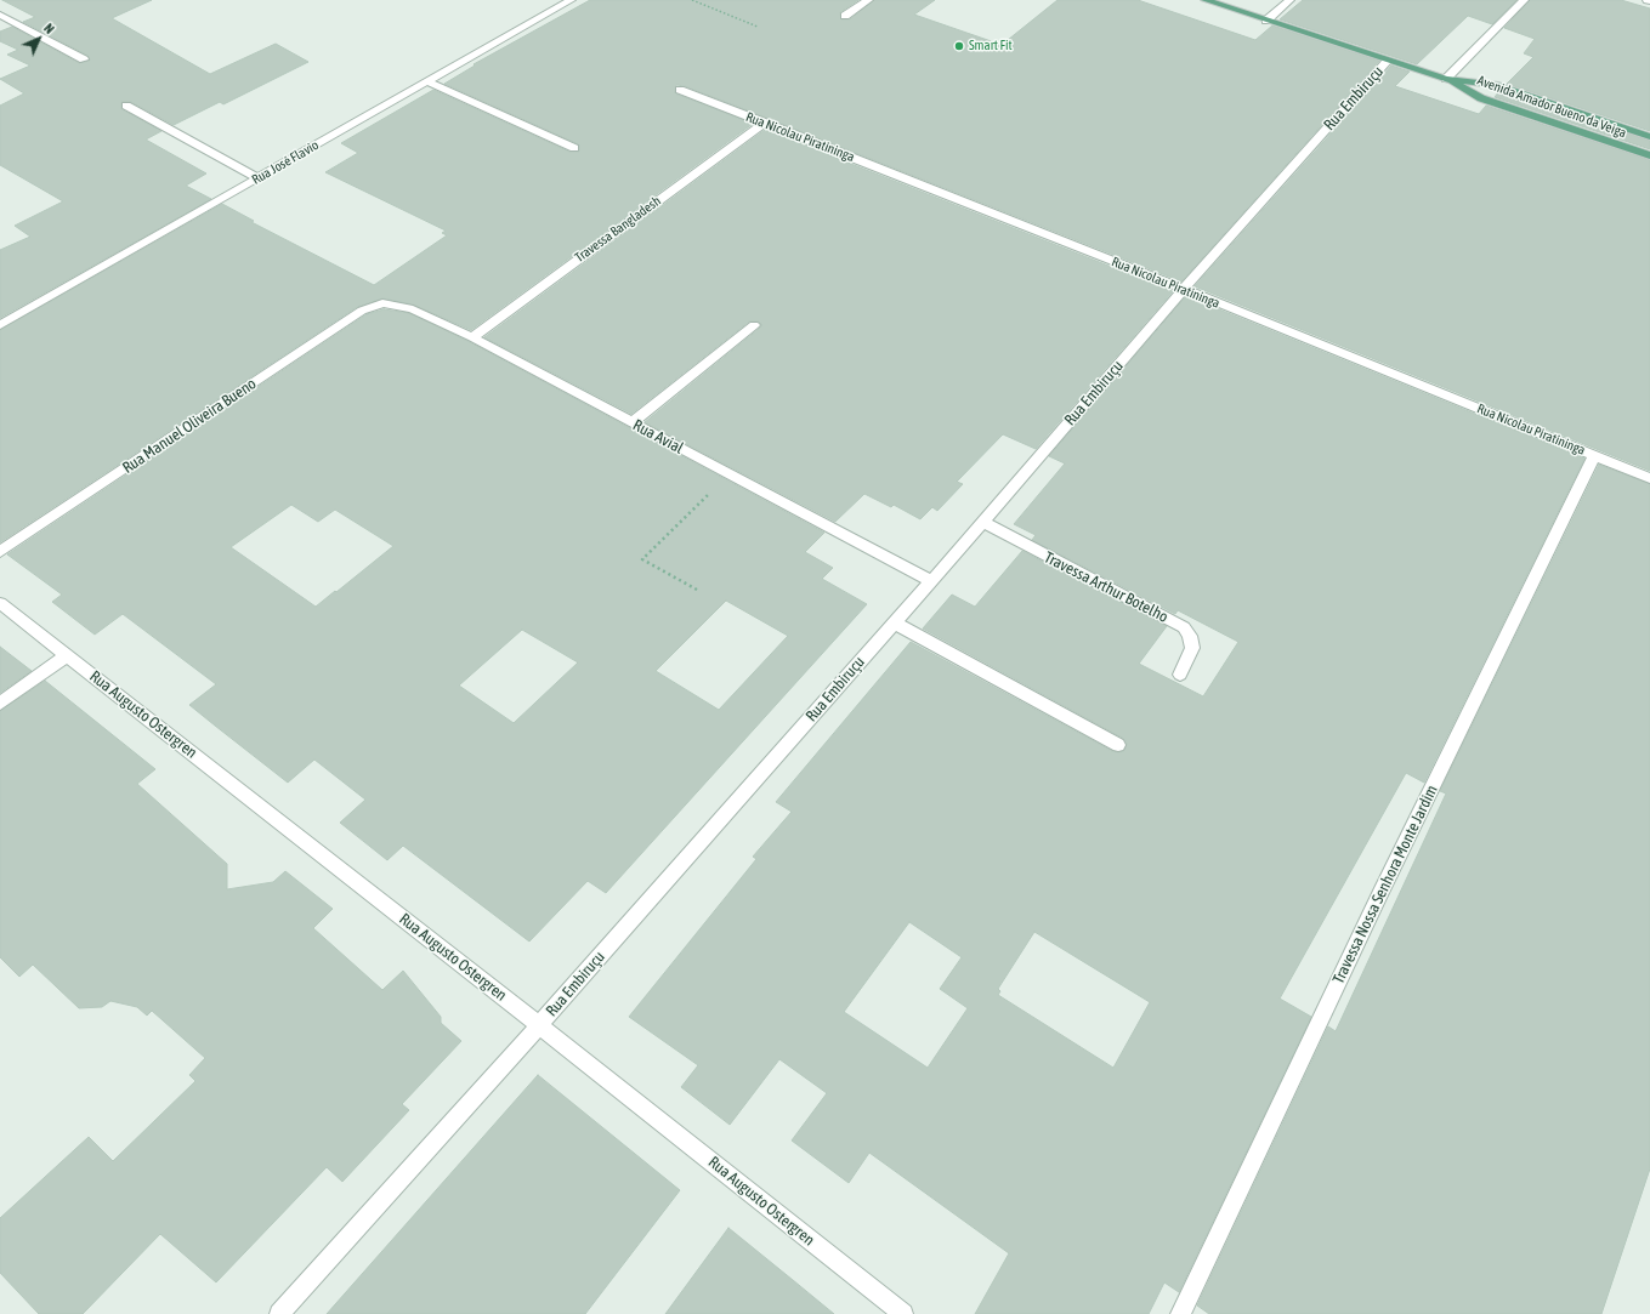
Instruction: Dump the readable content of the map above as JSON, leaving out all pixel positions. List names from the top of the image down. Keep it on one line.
{"streets":{"main road":["Avenida Amador Bueno da Veiga"],"street":["Rua Embiruçu","Rua Nicolau Piratininga","Rua José Flavio","Travessa Bangladesh","Rua Manuel Oliveira Bueno","Rua Avial","Travessa Arthur Botelho","Rua Augusto Ostergren","Travessa Nossa Senhora Monte Jardim"]},"crossings":[["Rua Embiruçu","Avenida Amador Bueno da Veiga"],["Rua Embiruçu","Rua Nicolau Piratininga"],["Rua Embiruçu","Rua Avial"],["Rua Embiruçu","Travessa Arthur Botelho"],["Rua Embiruçu","Rua Augusto Ostergren"],["Rua Nicolau Piratininga","Travessa Bangladesh"],["Rua Nicolau Piratininga","Travessa Nossa Senhora Monte Jardim"],["Travessa Bangladesh","Rua Avial"],["Rua Manuel Oliveira Bueno","Rua Avial"]],"places":["Smart Fit"],"north":"top right"}
